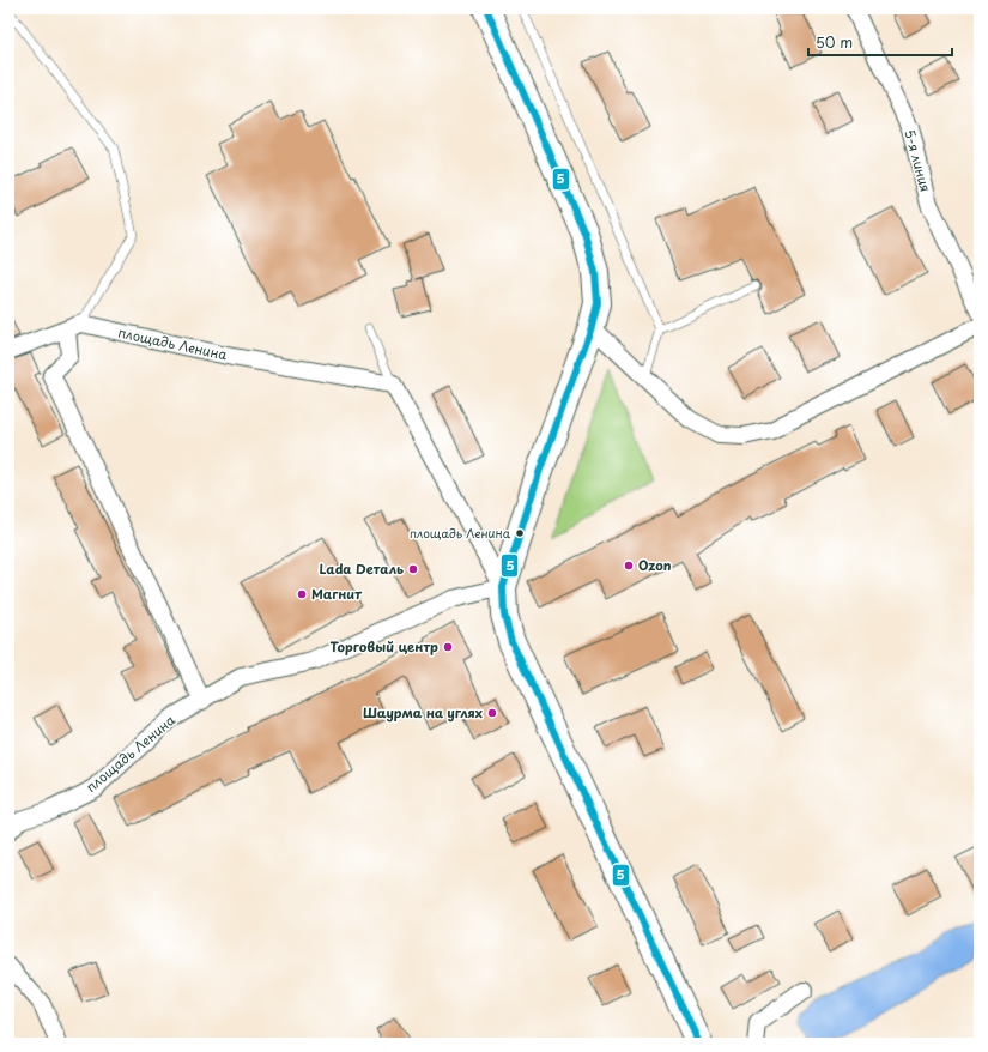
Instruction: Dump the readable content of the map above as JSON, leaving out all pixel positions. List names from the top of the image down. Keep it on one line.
{"streets":{"street":["5-я линия","площадь Ленина"]},"places":["площадь Ленина","Ozon","Lada Dеталь","Магнит","Торговый центр","Шаурма на углях"],"lines":["transit line 5"],"scale_bar":"50 m"}
